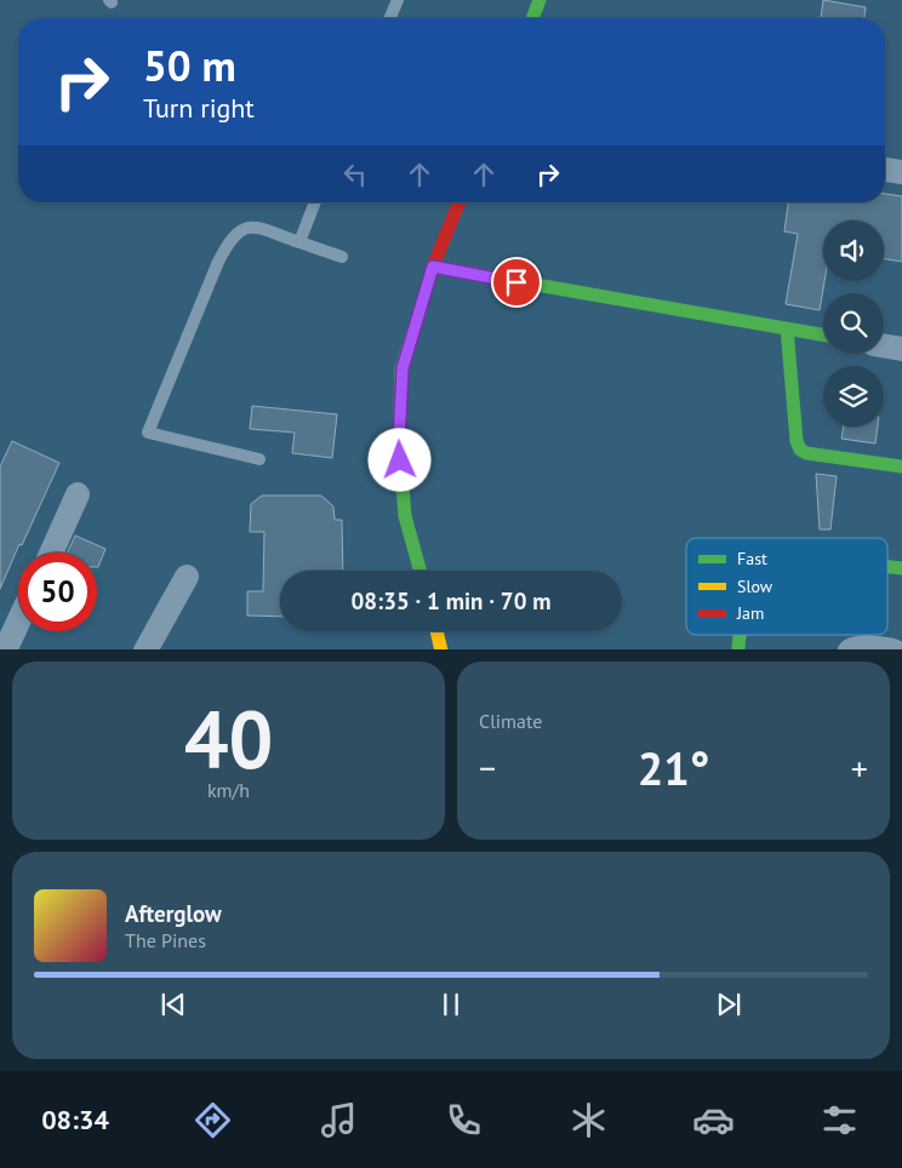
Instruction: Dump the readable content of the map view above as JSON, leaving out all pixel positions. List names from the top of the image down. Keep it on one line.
{"legend":["Fast","Slow","Jam"],"page":{"turn":["50 m","Turn right"],"limit":"50","trip":"08:35 · 1 min · 70 m","tile":[["40","km/h"],"Climate"],"heat":["−","21°","+"],"song":["Afterglow","The Pines"],"tabs":"08:34"}}
